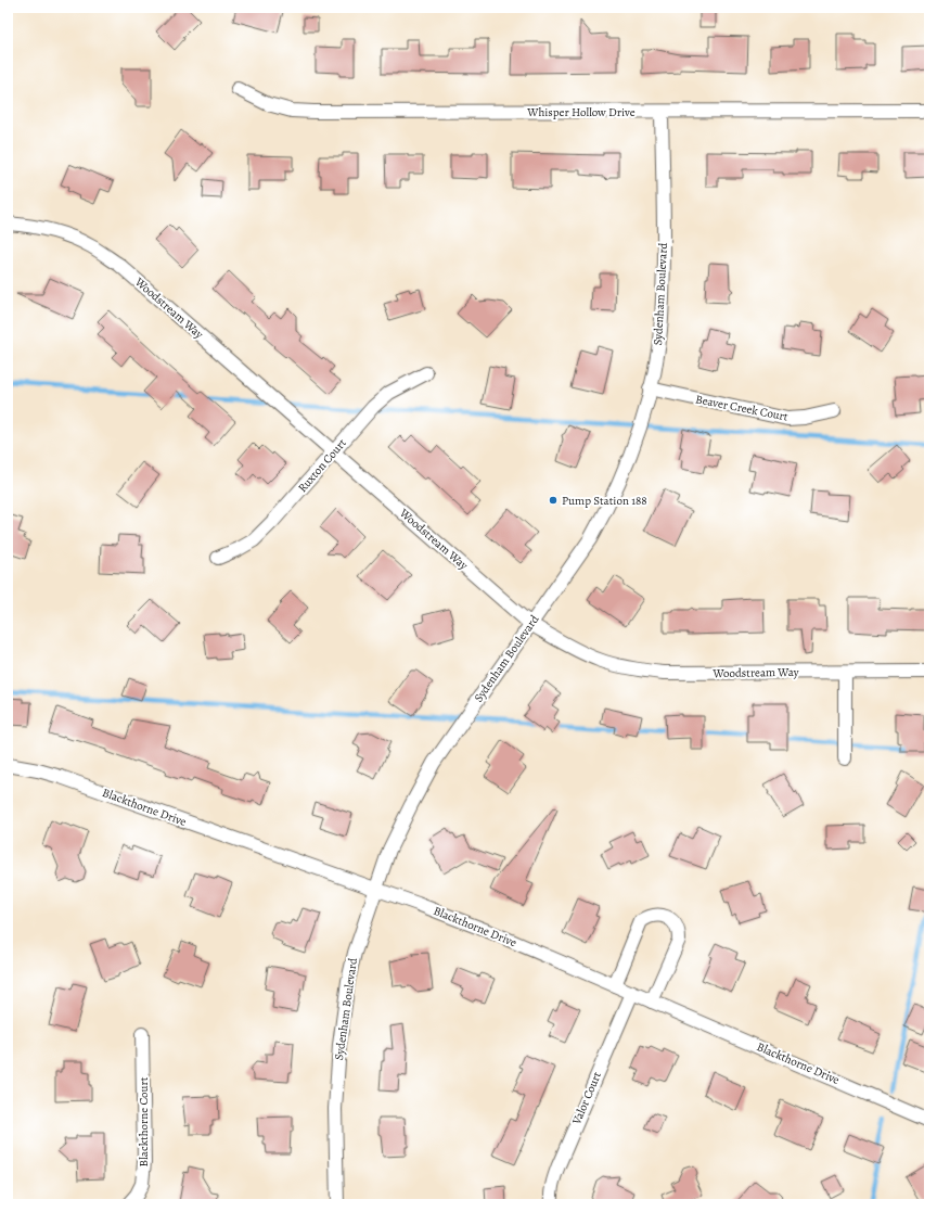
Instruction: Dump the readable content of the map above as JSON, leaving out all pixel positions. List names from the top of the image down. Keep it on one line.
{"streets":{"street":["Whisper Hollow Drive","Sydenham Boulevard","Woodstream Way","Beaver Creek Court","Ruxton Court","Blackthorne Drive","Valor Court","Blackthorne Court"]},"crossings":[["Whisper Hollow Drive","Sydenham Boulevard"],["Sydenham Boulevard","Woodstream Way"],["Sydenham Boulevard","Beaver Creek Court"],["Sydenham Boulevard","Blackthorne Drive"],["Woodstream Way","Ruxton Court"],["Blackthorne Drive","Valor Court"]],"places":["Pump Station 188"]}
